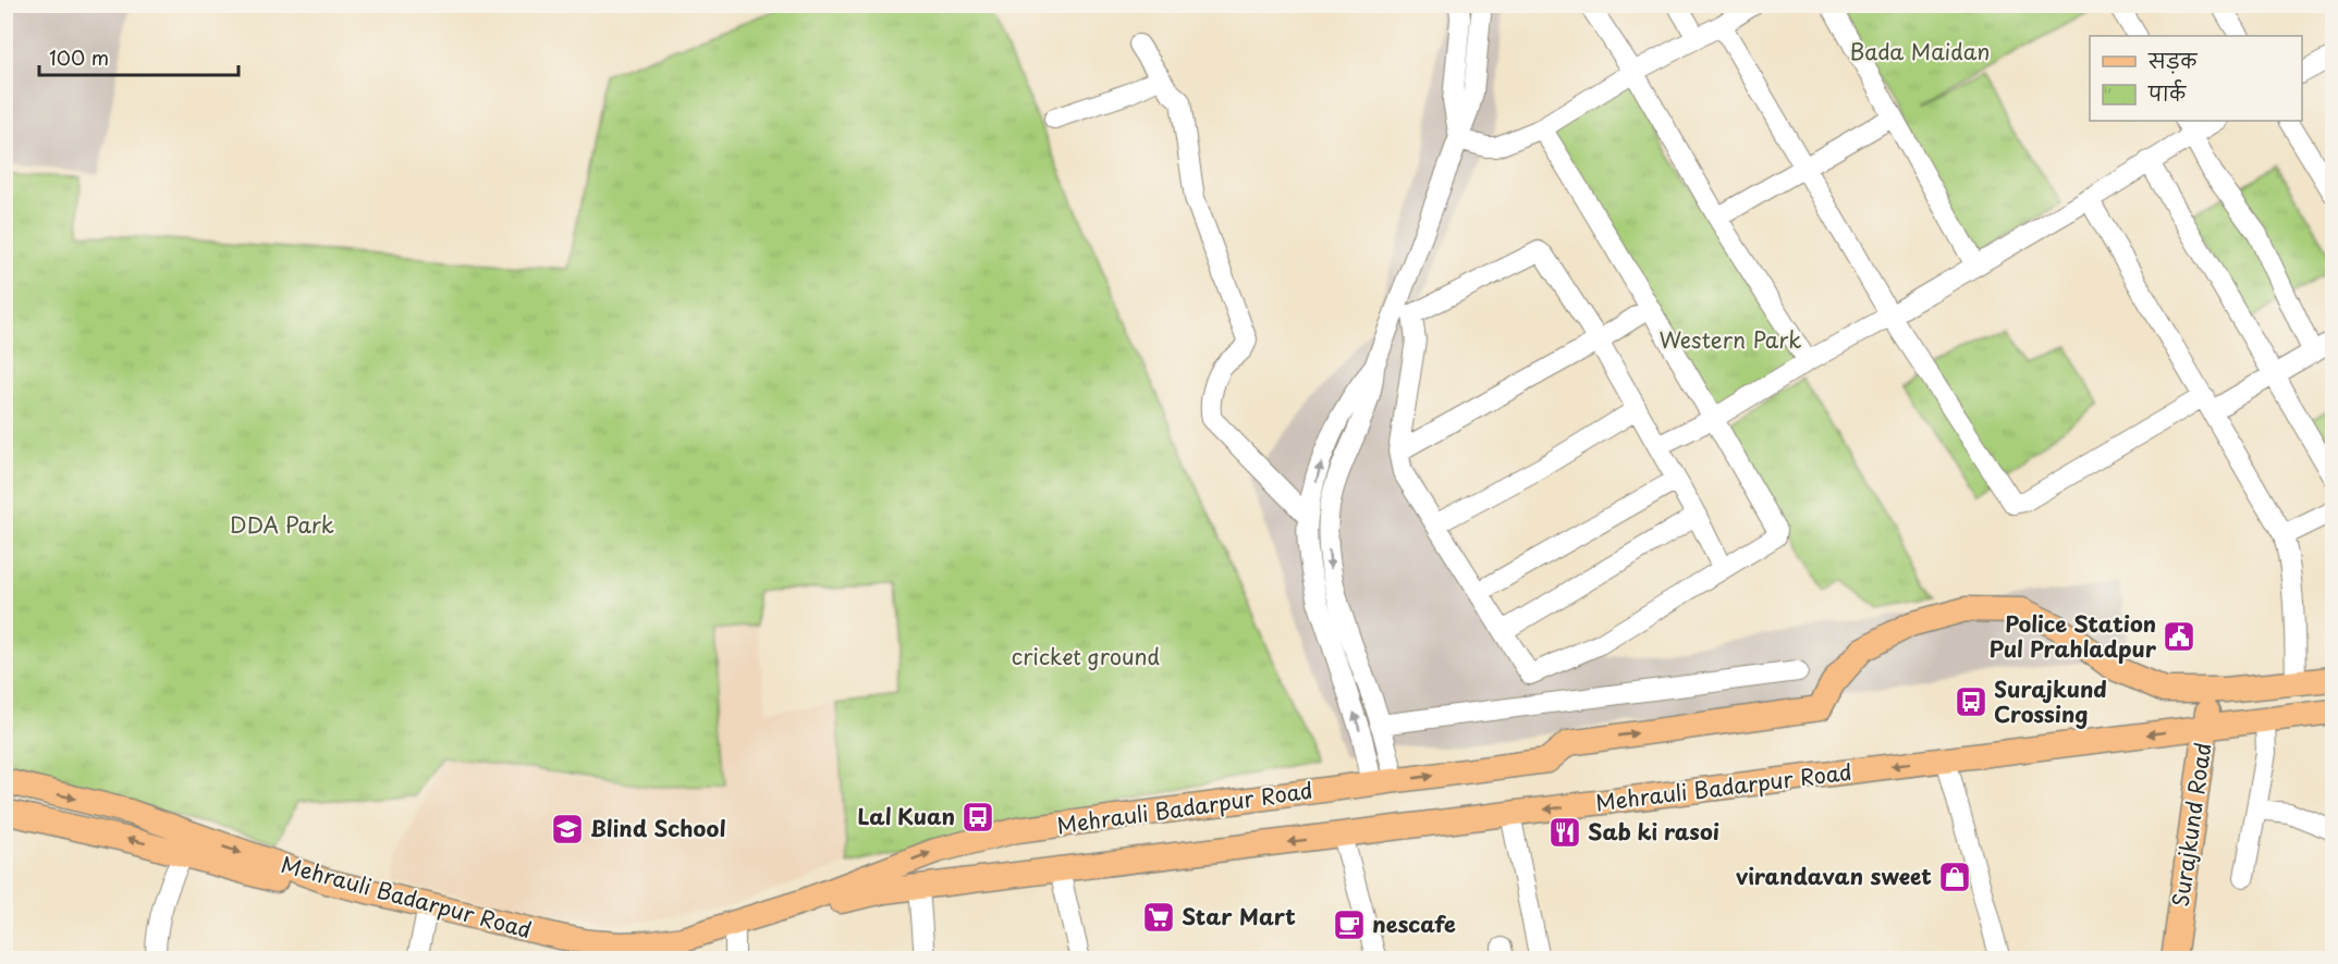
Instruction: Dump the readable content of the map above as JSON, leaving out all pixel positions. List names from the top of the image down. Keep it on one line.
{"streets":{"main road":["Mehrauli Badarpur Road","Surajkund Road"]},"crossings":[["Mehrauli Badarpur Road","Surajkund Road"]],"parks":["Bada Maidan","Western Park","DDA Park","cricket ground"],"places":{"public building":["Police Station Pul Prahladpur"],"bus stop":["Surajkund Crossing","Lal Kuan"],"school or university":["Blind School"],"restaurant":["Sab ki rasoi"],"shop":["virandavan sweet"],"supermarket":["Star Mart"],"cafe":["nescafe"]},"legend":["सड़क","पार्क"],"scale_bar":"100 m"}
